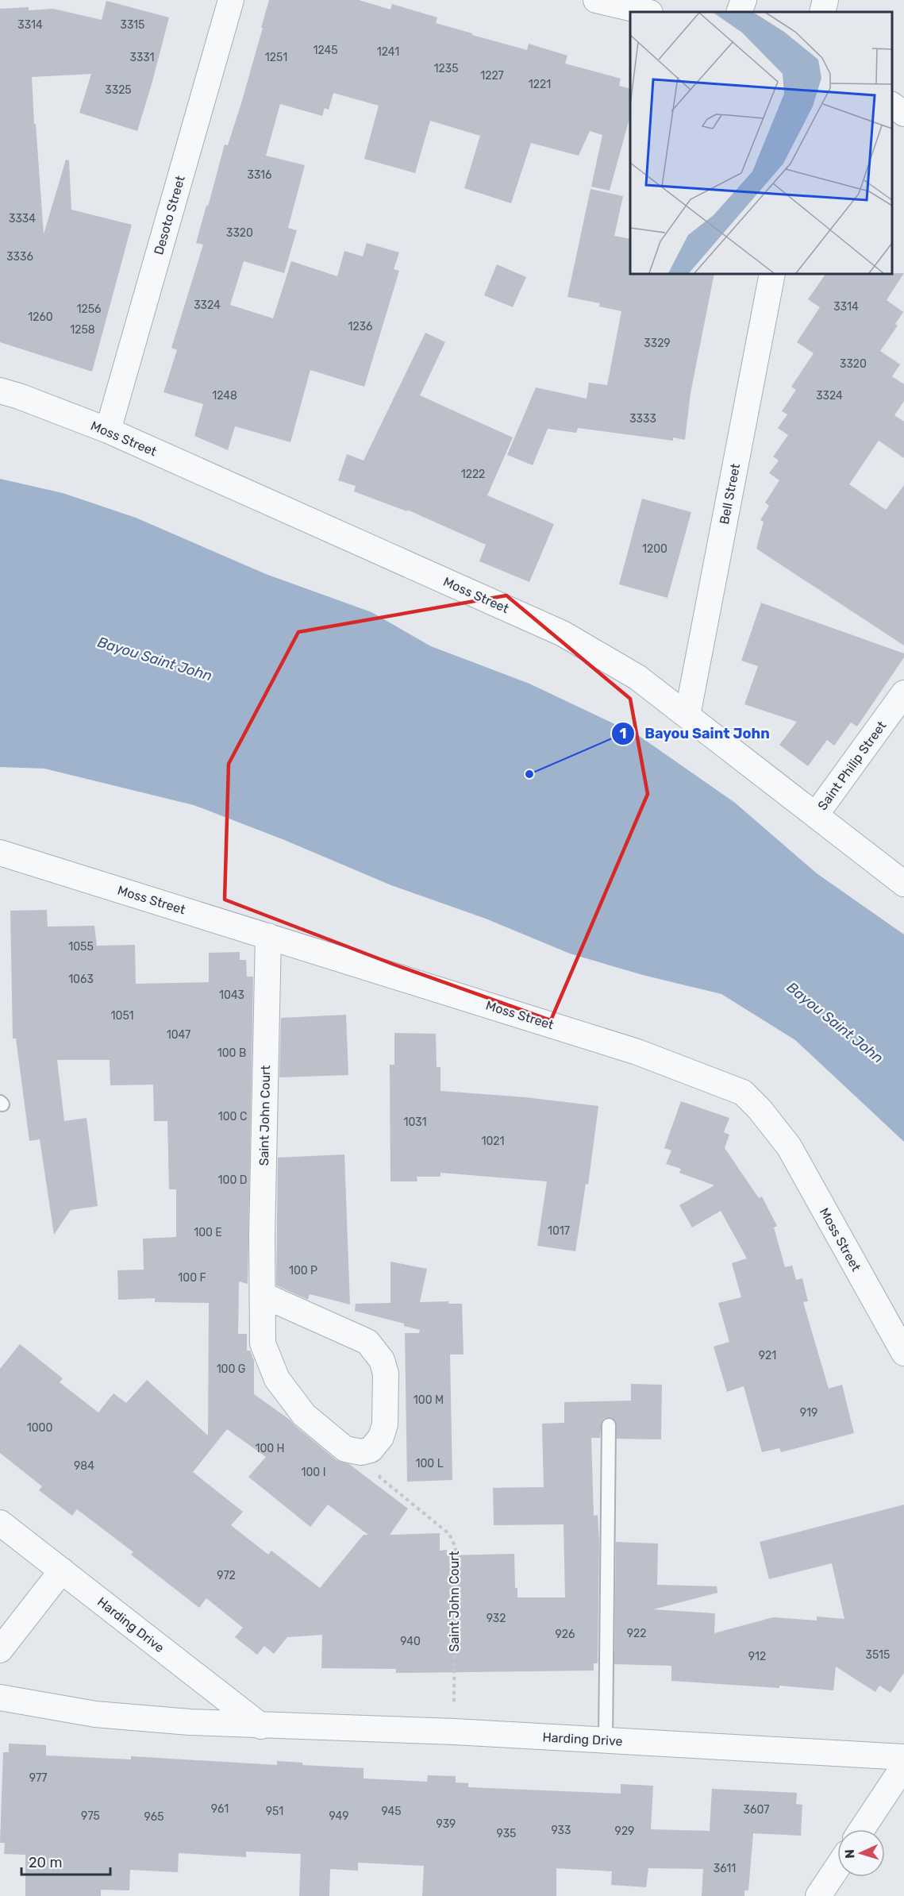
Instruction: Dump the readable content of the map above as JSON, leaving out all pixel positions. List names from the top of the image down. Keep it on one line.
{"streets":{"street":["Desoto Street","Moss Street","Bell Street","Saint Philip Street","Saint John Court","Harding Drive"]},"crossings":[["Desoto Street","Moss Street"],["Moss Street","Bell Street"],["Moss Street","Saint Philip Street"],["Moss Street","Saint John Court"],["Saint John Court","Harding Drive"]],"water":["Bayou Saint John"],"places":["Bayou Saint John"],"house_numbers":["3314","3315","1245","1241","3331","1251","1235","1227","1221","3325","3316","3334","3320","3336","3324","3314","1256","1260","1236","1258","3329","3320","1248","3324","3333","1222","1200","1055","1063","1043","1051","1047","100 B","100 C","1031","1021","100 D","1017","100 E","100 P","100 F","921","100 G","100 M","919","1000","100 H","100 L","984","100 I","972","932","922","926","940","3515","912","977","961","3607","951","945","975","949","965","939","933","929","935","3611"],"scale_bar":"20 m","north":"left"}
